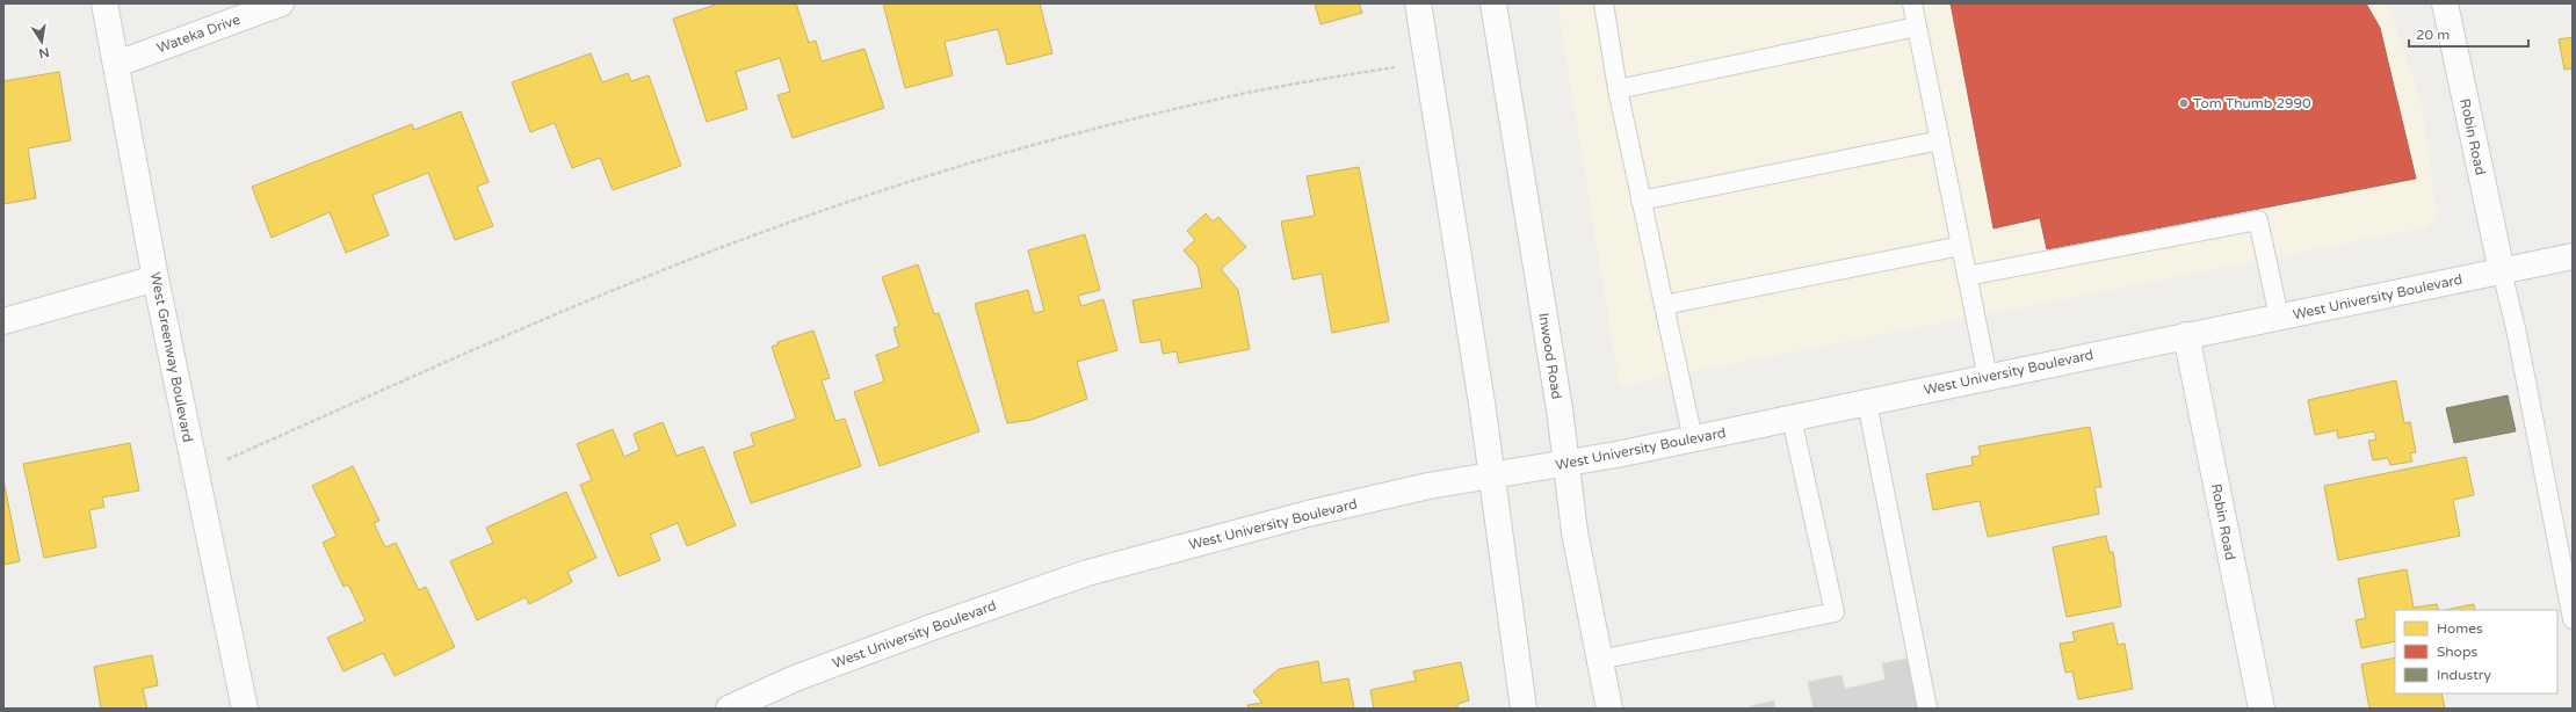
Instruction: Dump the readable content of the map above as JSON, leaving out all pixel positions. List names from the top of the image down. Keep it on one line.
{"streets":{"street":["Wateka Drive","Robin Road","West University Boulevard","Inwood Road","West Greenway Boulevard"]},"crossings":[["Wateka Drive","West Greenway Boulevard"],["Robin Road","West University Boulevard"],["West University Boulevard","Inwood Road"]],"places":["Tom Thumb 2990"],"legend":["Homes","Shops","Industry"],"scale_bar":"20 m","north":"bottom"}
